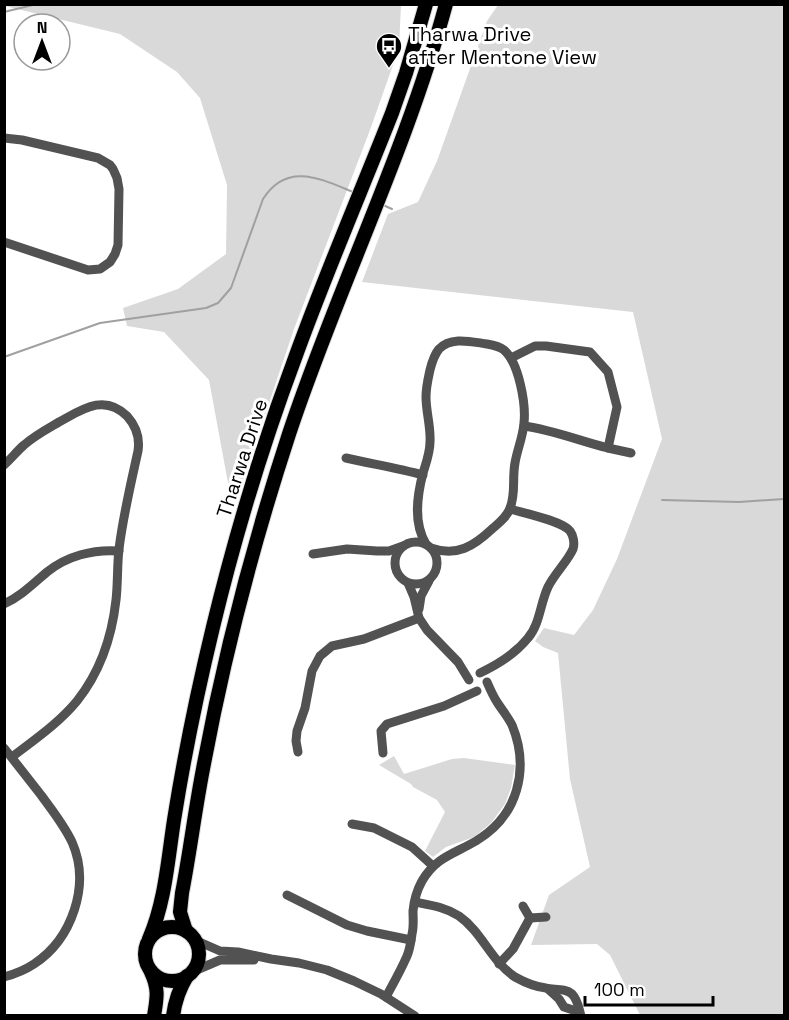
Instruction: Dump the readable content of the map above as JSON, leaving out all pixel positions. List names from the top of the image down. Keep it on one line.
{"streets":{"main road":["Tharwa Drive"]},"places":{"bus stop":["Tharwa Drive after Mentone View"]},"scale_bar":"100 m","north":"top"}
